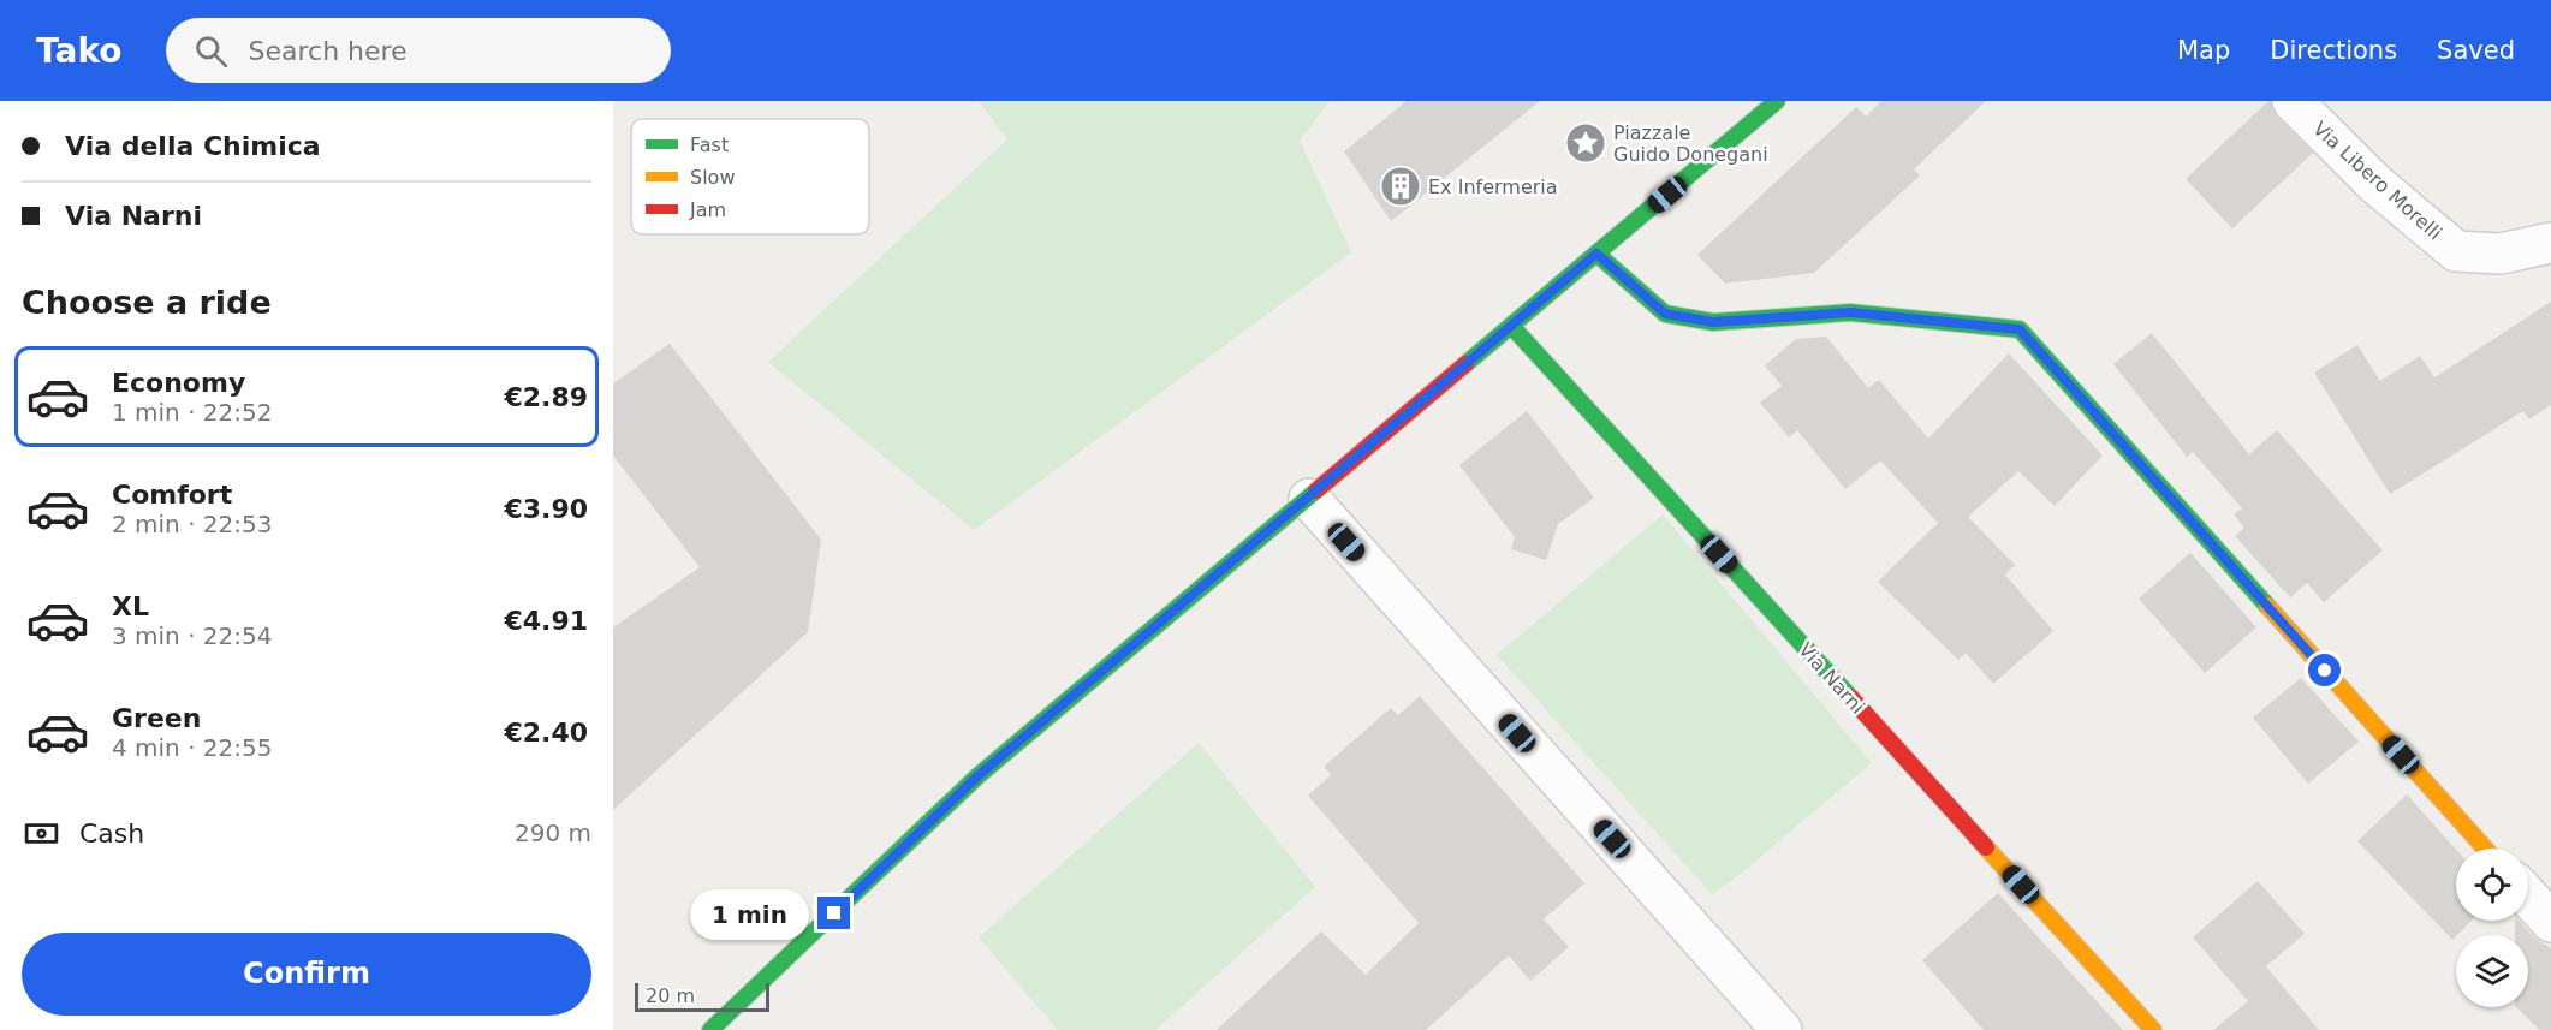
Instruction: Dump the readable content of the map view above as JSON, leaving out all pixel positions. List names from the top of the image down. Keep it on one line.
{"streets":{"street":["Via Libero Morelli","Via Narni"]},"places":{"place":["Piazzale Guido Donegani"],"building":["Ex Infermeria"]},"legend":["Fast","Slow","Jam"],"scale_bar":"20 m","page":{"header":"Tako","search":"Search here","nav":["Map","Directions","Saved"],"banner":["Via della Chimica","Via Narni"],"heading":"Choose a ride","list":[{"name":"Economy","note":"1 min · 22:52","value":"€2.89"},{"name":"Comfort","note":"2 min · 22:53","value":"€3.90"},{"name":"XL","note":"3 min · 22:54","value":"€4.91"},{"name":"Green","note":"4 min · 22:55","value":"€2.40"}],"pay":["Cash","290 m"],"bubble":"1 min","buttons":"Confirm","scale":"20 m"}}
